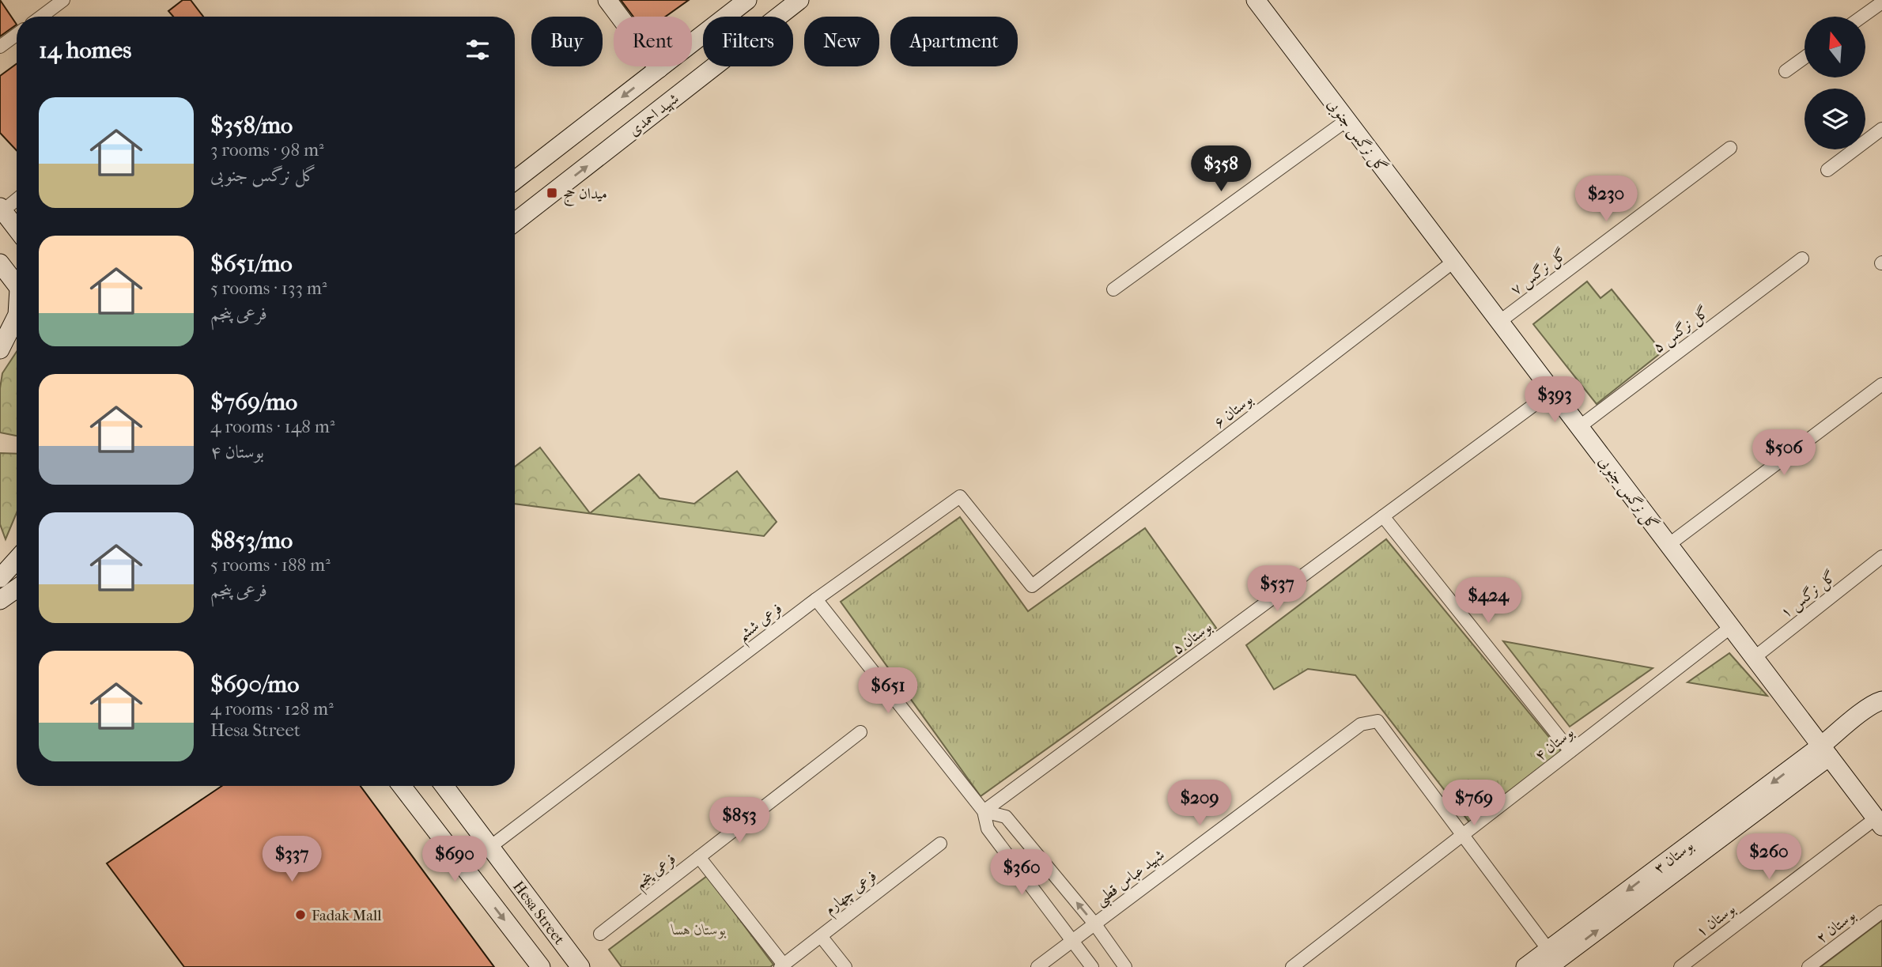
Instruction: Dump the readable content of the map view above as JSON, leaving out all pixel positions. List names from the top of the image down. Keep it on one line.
{"streets":{"street":["شهید احمدی","گل نرگس جنوبی","گل نرگس ۷","گل نرگس ۵","بوستان ۶","گل نرگس ۱","فرعی ششم","بوستان ۵","بوستان ۴","بوستان ۳","فرعی پنجم","شهید عباس قطبی","فرعی چهارم","Hesa Street","بوستان ۱","بوستان ۲"]},"crossings":[["گل نرگس جنوبی","گل نرگس ۷"],["گل نرگس جنوبی","گل نرگس ۵"],["گل نرگس جنوبی","بوستان ۶"],["گل نرگس جنوبی","گل نرگس ۱"],["گل نرگس جنوبی","بوستان ۵"],["گل نرگس جنوبی","بوستان ۴"],["گل نرگس جنوبی","بوستان ۳"],["گل نرگس جنوبی","بوستان ۱"],["بوستان ۶","فرعی ششم"],["فرعی ششم","Hesa Street"],["بوستان ۴","شهید عباس قطبی"]],"parks":["بوستان هسا"],"places":{"transit":["میدان حج"],"other":["Fadak Mall"]},"north":"top","page":{"chip":["Buy","Rent","Filters","New","Apartment"],"heading":"14 homes","list":[{"name":"$358/mo","note":"3 rooms · 98 m² · گل نرگس جنوبی"},{"name":"$651/mo","note":"5 rooms · 133 m² · فرعی پنجم"},{"name":"$769/mo","note":"4 rooms · 148 m² · بوستان ۴"},{"name":"$853/mo","note":"5 rooms · 188 m² · فرعی پنجم"},{"name":"$690/mo","note":"4 rooms · 128 m² · Hesa Street"}],"price":["$358","$230","$393","$506","$537","$424","$651","$209","$769","$853","$260","$337","$690","$360"]}}
